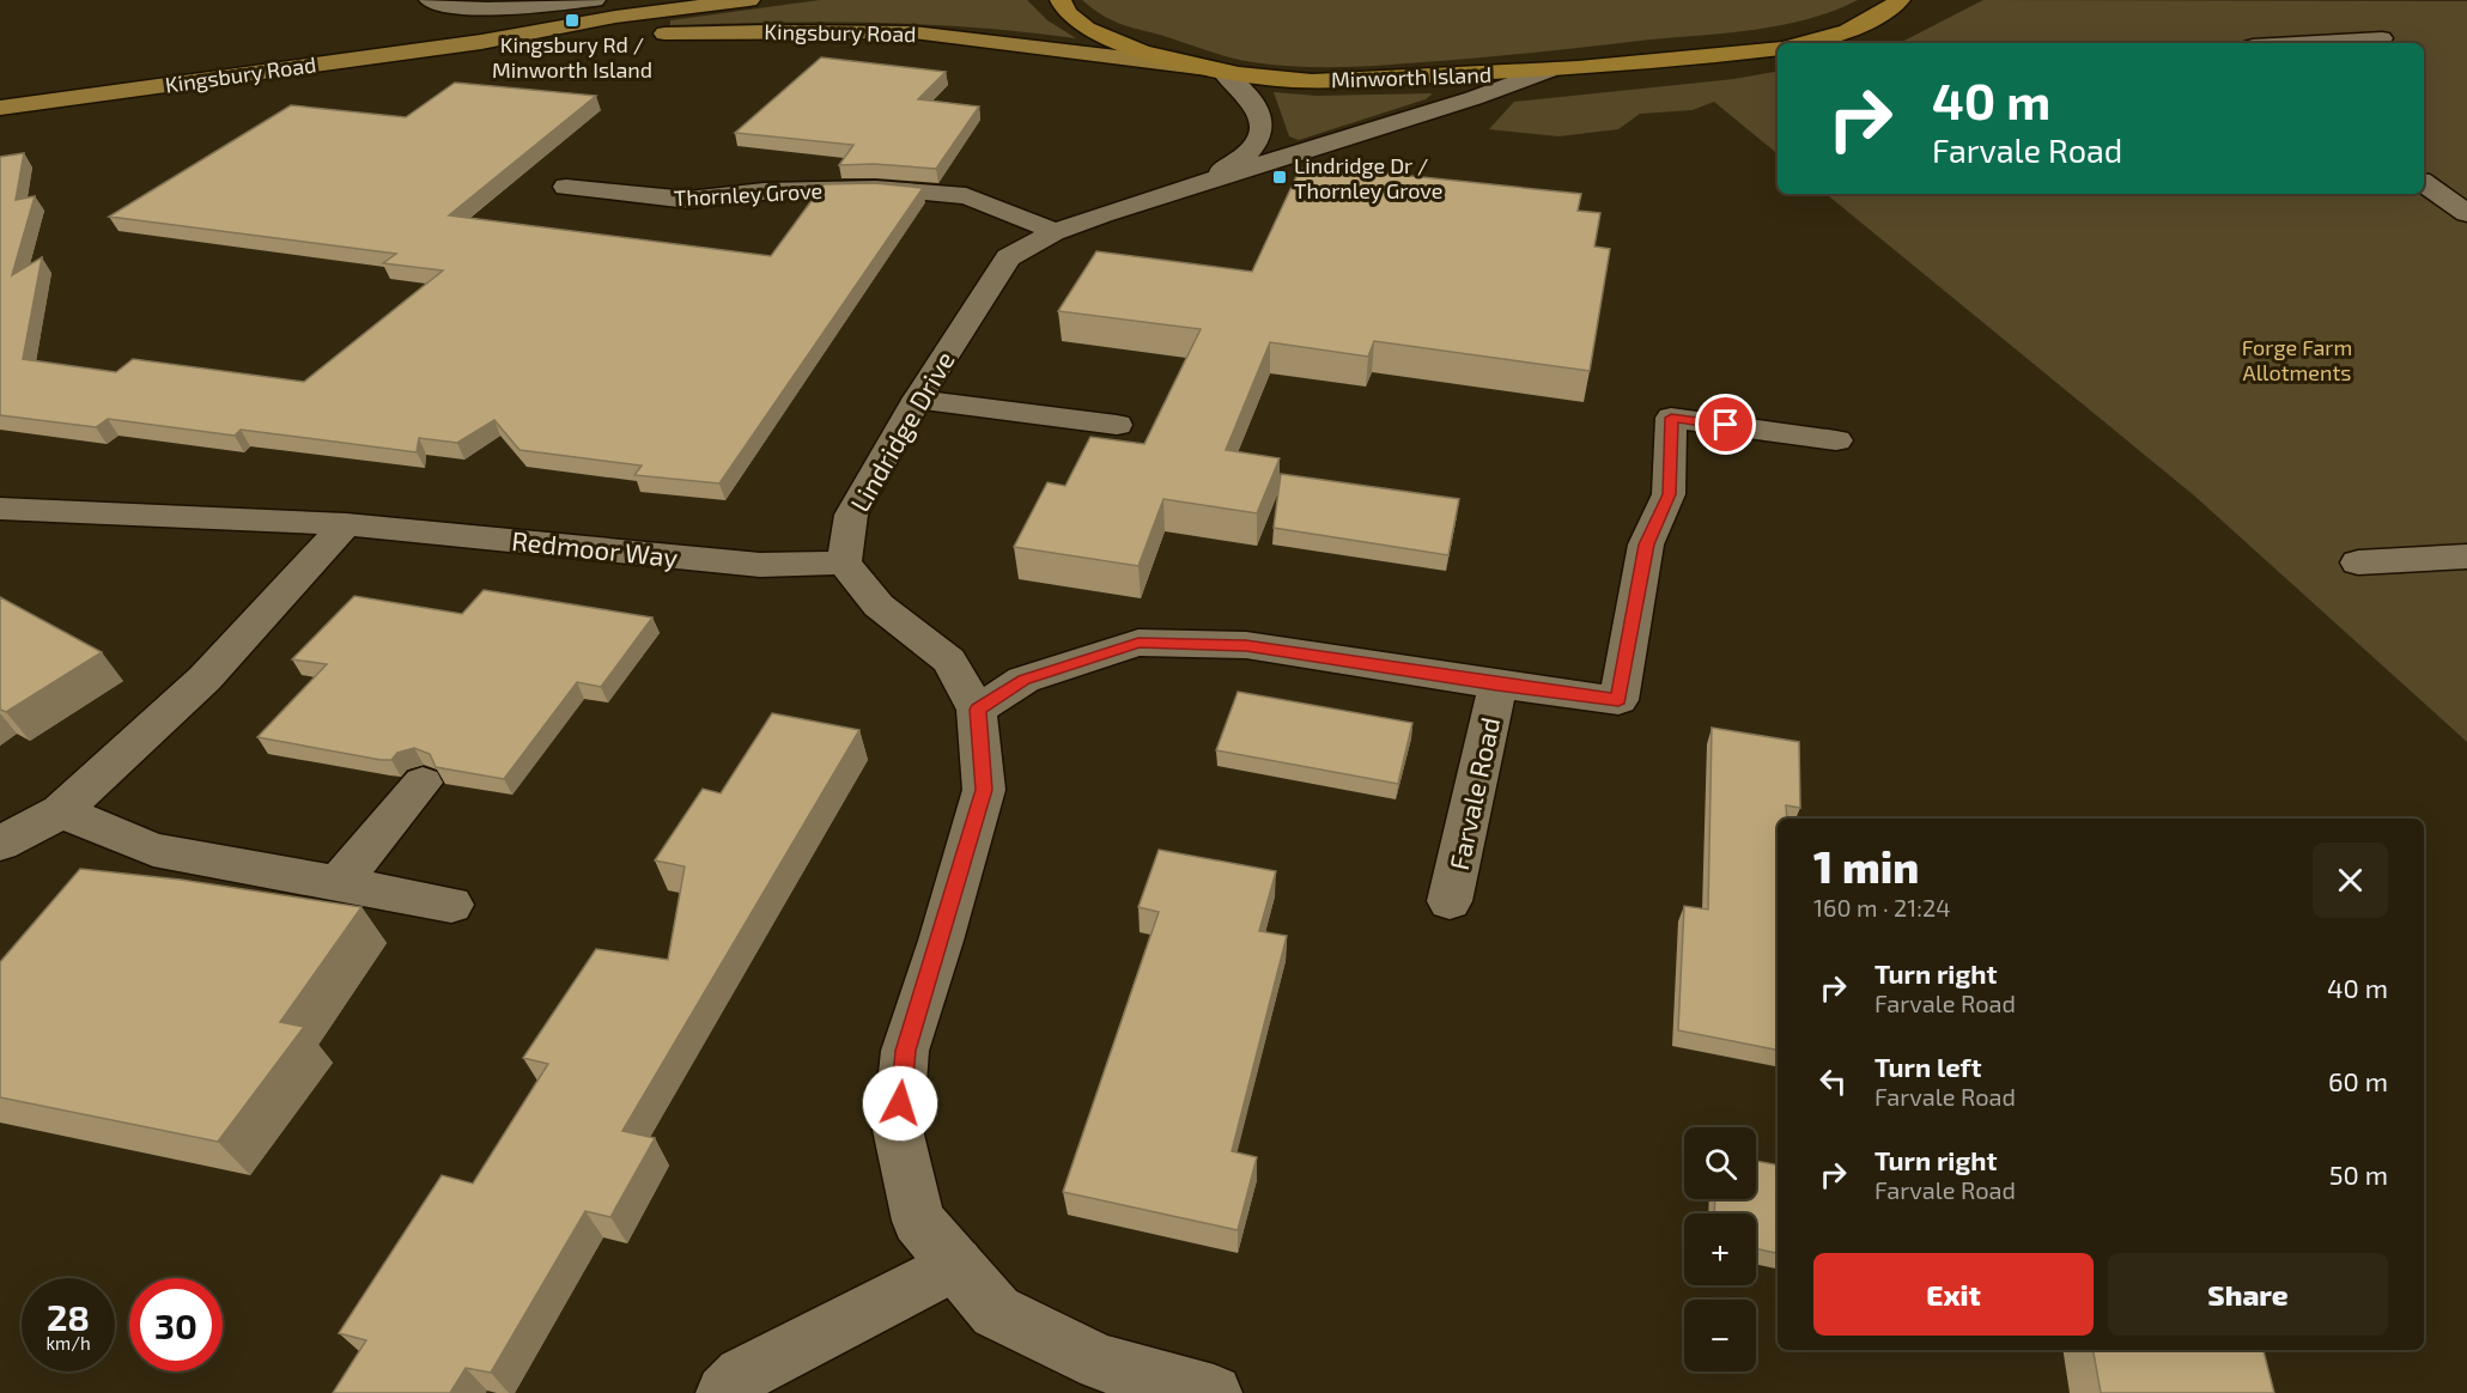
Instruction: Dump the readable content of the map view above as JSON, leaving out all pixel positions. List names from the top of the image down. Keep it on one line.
{"streets":{"highway":["Minworth Island"],"main road":["Kingsbury Road"],"street":["Thornley Grove","Lindridge Drive","Redmoor Way","Farvale Road"]},"crossings":[["Kingsbury Road","Minworth Island"],["Minworth Island","Lindridge Drive"],["Thornley Grove","Lindridge Drive"],["Lindridge Drive","Redmoor Way"]],"parks":["Forge Farm Allotments"],"places":{"transit":["Kingsbury Rd / Minworth Island","Lindridge Dr / Thornley Grove"]},"page":{"turn":["40 m","Farvale Road"],"heading":["1 min","160 m · 21:24"],"list":[{"name":"Turn right","note":"Farvale Road","value":"40 m"},{"name":"Turn left","note":"Farvale Road","value":"60 m"},{"name":"Turn right","note":"Farvale Road","value":"50 m"}],"map_buttons":["+","−"],"buttons":["Exit","Share"],"speed":"28 km/h","limit":"30"}}
